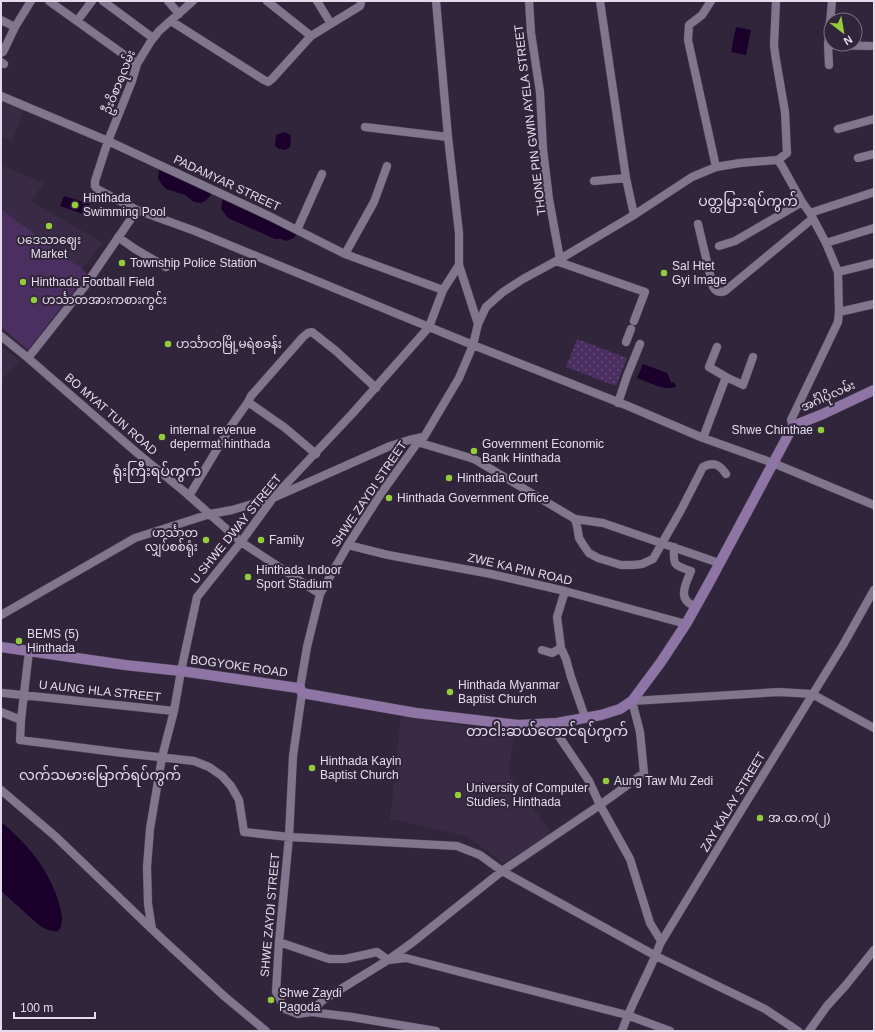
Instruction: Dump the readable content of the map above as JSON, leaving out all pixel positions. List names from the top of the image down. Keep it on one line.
{"streets":{"main road":["အင်္ဂါပိုလမ်း","BOGYOKE ROAD"],"street":["ဦးဝိစာရလမ်း","THONE PIN GWIN AYELA STREET","PADAMYAR STREET","BO MYAT TUN ROAD","SHWE ZAYDI STREET","U SHWE DWAY STREET","ZWE KA PIN ROAD","U AUNG HLA STREET","ZAY KALAY STREET"]},"crossings":[["ဦးဝိစာရလမ်း","PADAMYAR STREET"],["THONE PIN GWIN AYELA STREET","SHWE ZAYDI STREET"],["PADAMYAR STREET","U SHWE DWAY STREET"],["BO MYAT TUN ROAD","SHWE ZAYDI STREET"],["BO MYAT TUN ROAD","U SHWE DWAY STREET"],["SHWE ZAYDI STREET","ZWE KA PIN ROAD"],["SHWE ZAYDI STREET","BOGYOKE ROAD"],["U SHWE DWAY STREET","BOGYOKE ROAD"],["U SHWE DWAY STREET","U AUNG HLA STREET"]],"districts":["ပတ္တမြားရပ်ကွက်","ရုံးကြီးရပ်ကွက်","တာငါးဆယ်တောင်ရပ်ကွက်","လက်သမားမြောက်ရပ်ကွက်"],"places":["Hinthada Swimming Pool","ပဒေသာဈေး Market","Township Police Station","Sal Htet Gyi Image","Hinthada Football Field","ဟင်္သာတအားကစားကွင်း","ဟင်္သာတမြို့မရဲစခန်း","Shwe Chinthae","internal revenue depermat hinthada","Government Economic Bank Hinthada","Hinthada Court","Hinthada Government Office","ဟင်္သာတ လျှပ်စစ်ရုံး","Family","Hinthada Indoor Sport Stadium","BEMS (5) Hinthada","Hinthada Myanmar Baptist Church","Hinthada Kayin Baptist Church","Aung Taw Mu Zedi","University of Computer Studies, Hinthada","အ.ထ.က(၂)","Shwe Zaydi Pagoda"],"scale_bar":"100 m","north":"bottom right"}
